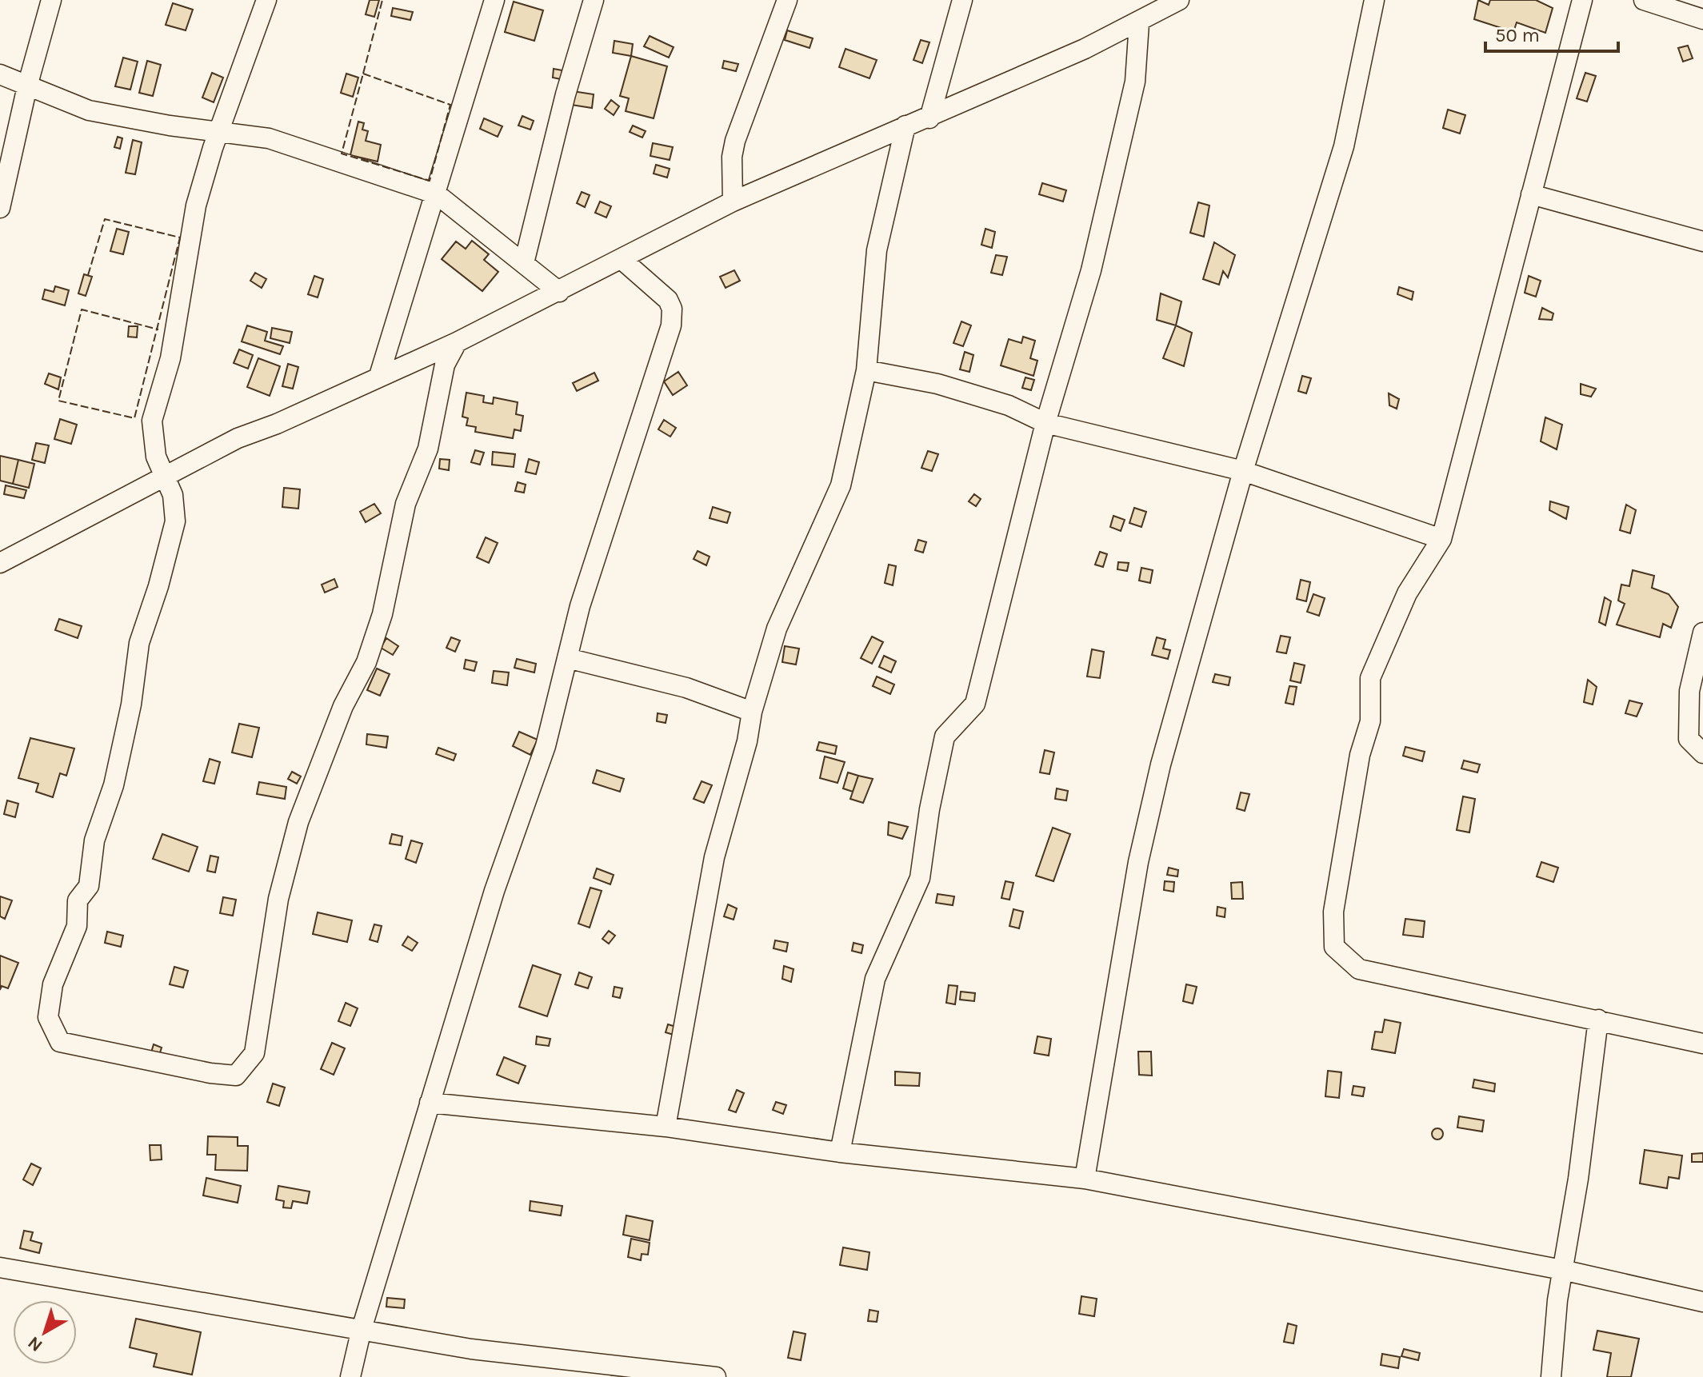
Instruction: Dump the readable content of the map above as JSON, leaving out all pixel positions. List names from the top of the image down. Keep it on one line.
{"scale_bar":"50 m","north":"bottom left"}
